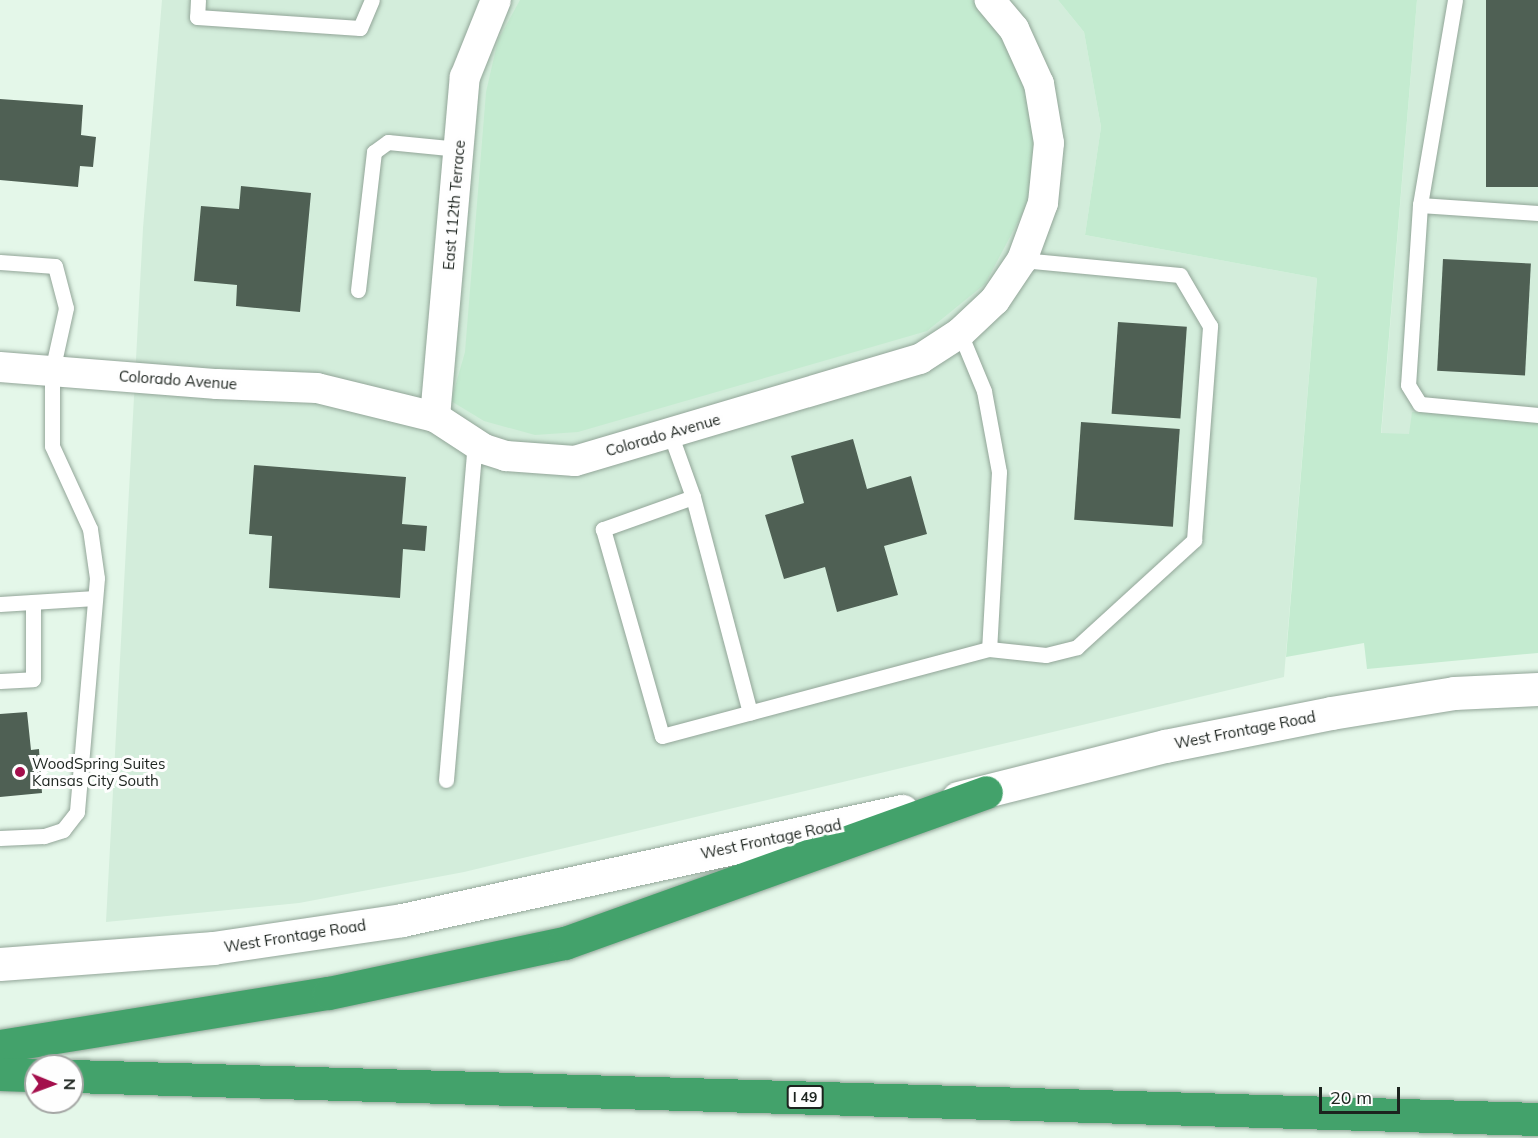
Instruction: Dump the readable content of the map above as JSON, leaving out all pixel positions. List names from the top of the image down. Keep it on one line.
{"streets":{"highway":["I 49"],"street":["East 112th Terrace","Colorado Avenue","West Frontage Road"]},"crossings":[["East 112th Terrace","Colorado Avenue"]],"places":["WoodSpring Suites Kansas City South"],"scale_bar":"20 m","north":"right"}
